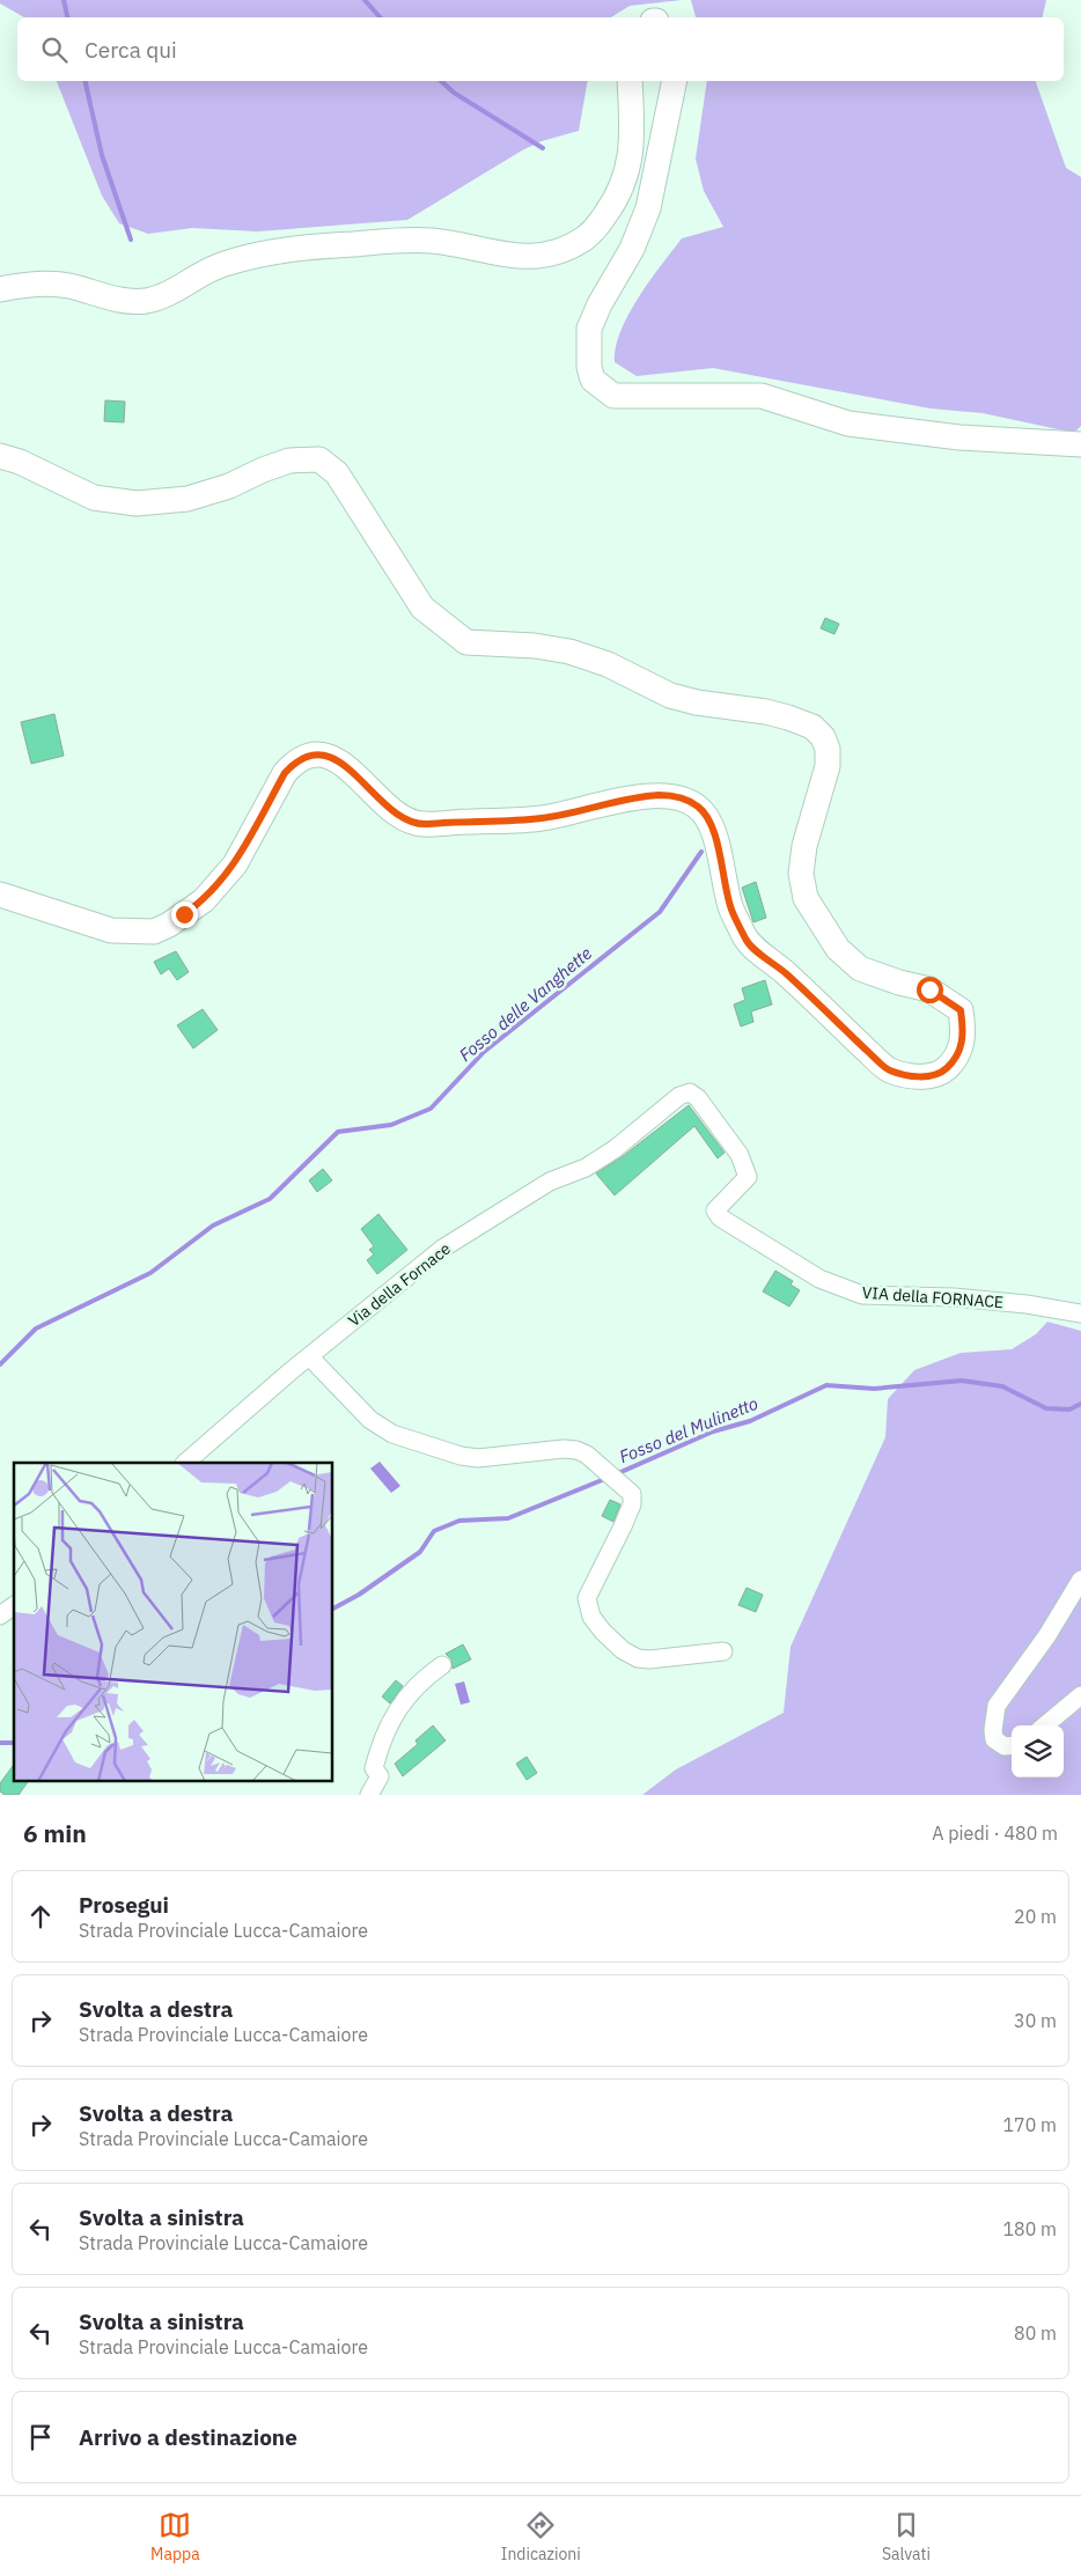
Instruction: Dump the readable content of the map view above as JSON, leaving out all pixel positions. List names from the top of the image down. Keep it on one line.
{"streets":{"street":["Via della Fornace","VIA della FORNACE"]},"crossings":[["Via della Fornace","VIA della FORNACE"]],"water":["Fosso delle Vanghette","Fosso del Mulinetto"],"page":{"search":"Cerca qui","heading":["6 min","A piedi · 480 m"],"list":[["Prosegui","Strada Provinciale Lucca-Camaiore","20 m"],["Svolta a destra","Strada Provinciale Lucca-Camaiore","30 m"],["Svolta a destra","Strada Provinciale Lucca-Camaiore","170 m"],["Svolta a sinistra","Strada Provinciale Lucca-Camaiore","180 m"],["Svolta a sinistra","Strada Provinciale Lucca-Camaiore","80 m"],"Arrivo a destinazione"],"nav":["Mappa","Indicazioni","Salvati"]}}
